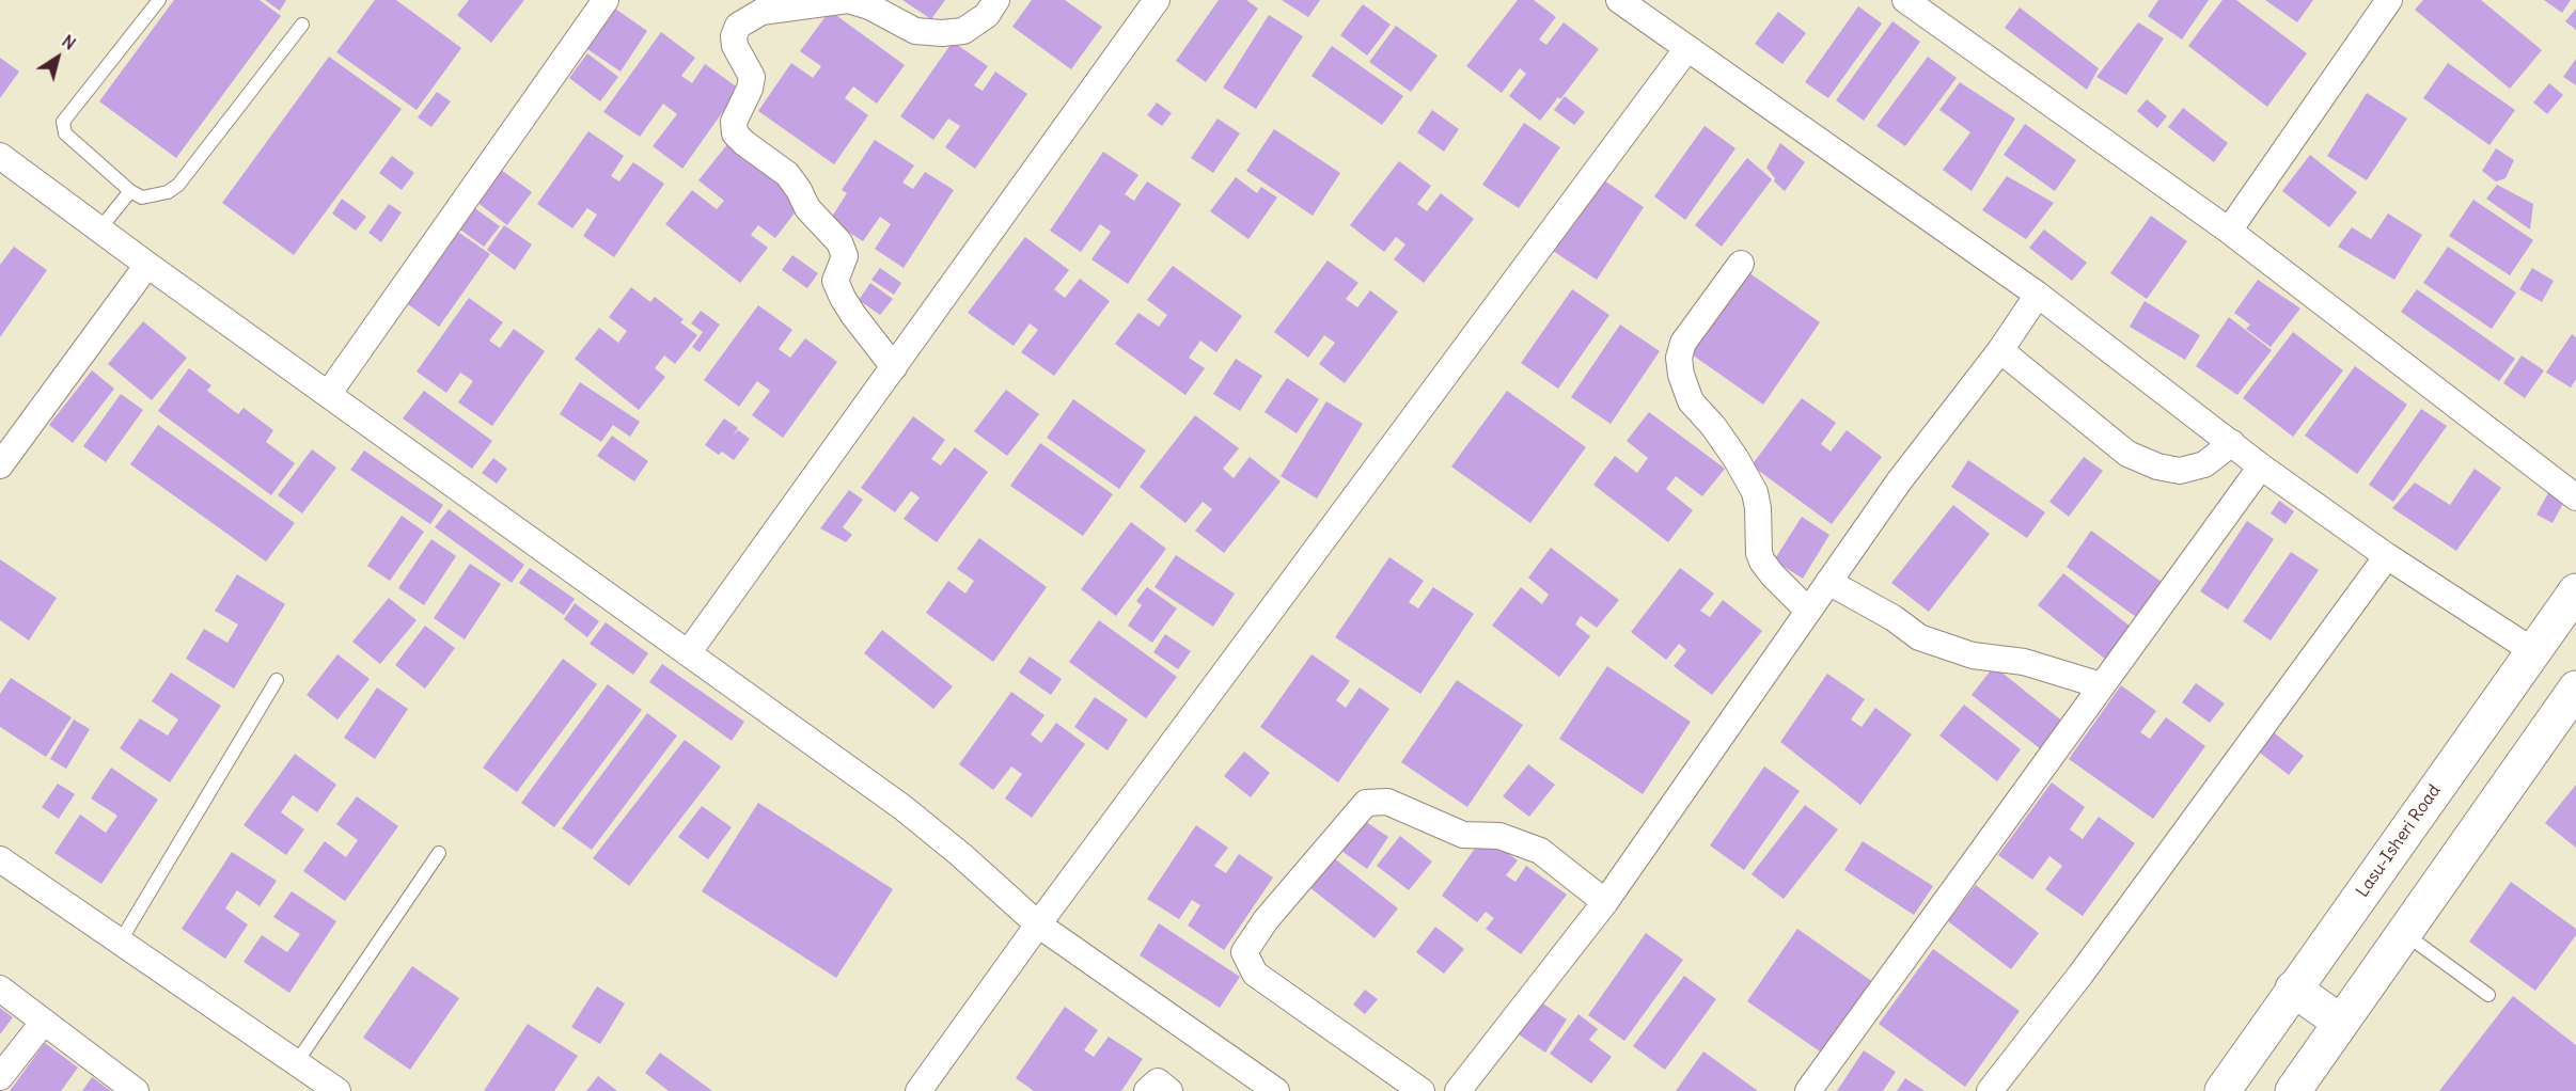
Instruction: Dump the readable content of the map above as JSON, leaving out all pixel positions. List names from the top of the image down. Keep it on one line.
{"streets":{"main road":["Lasu-Isheri Road"]},"north":"top right"}
